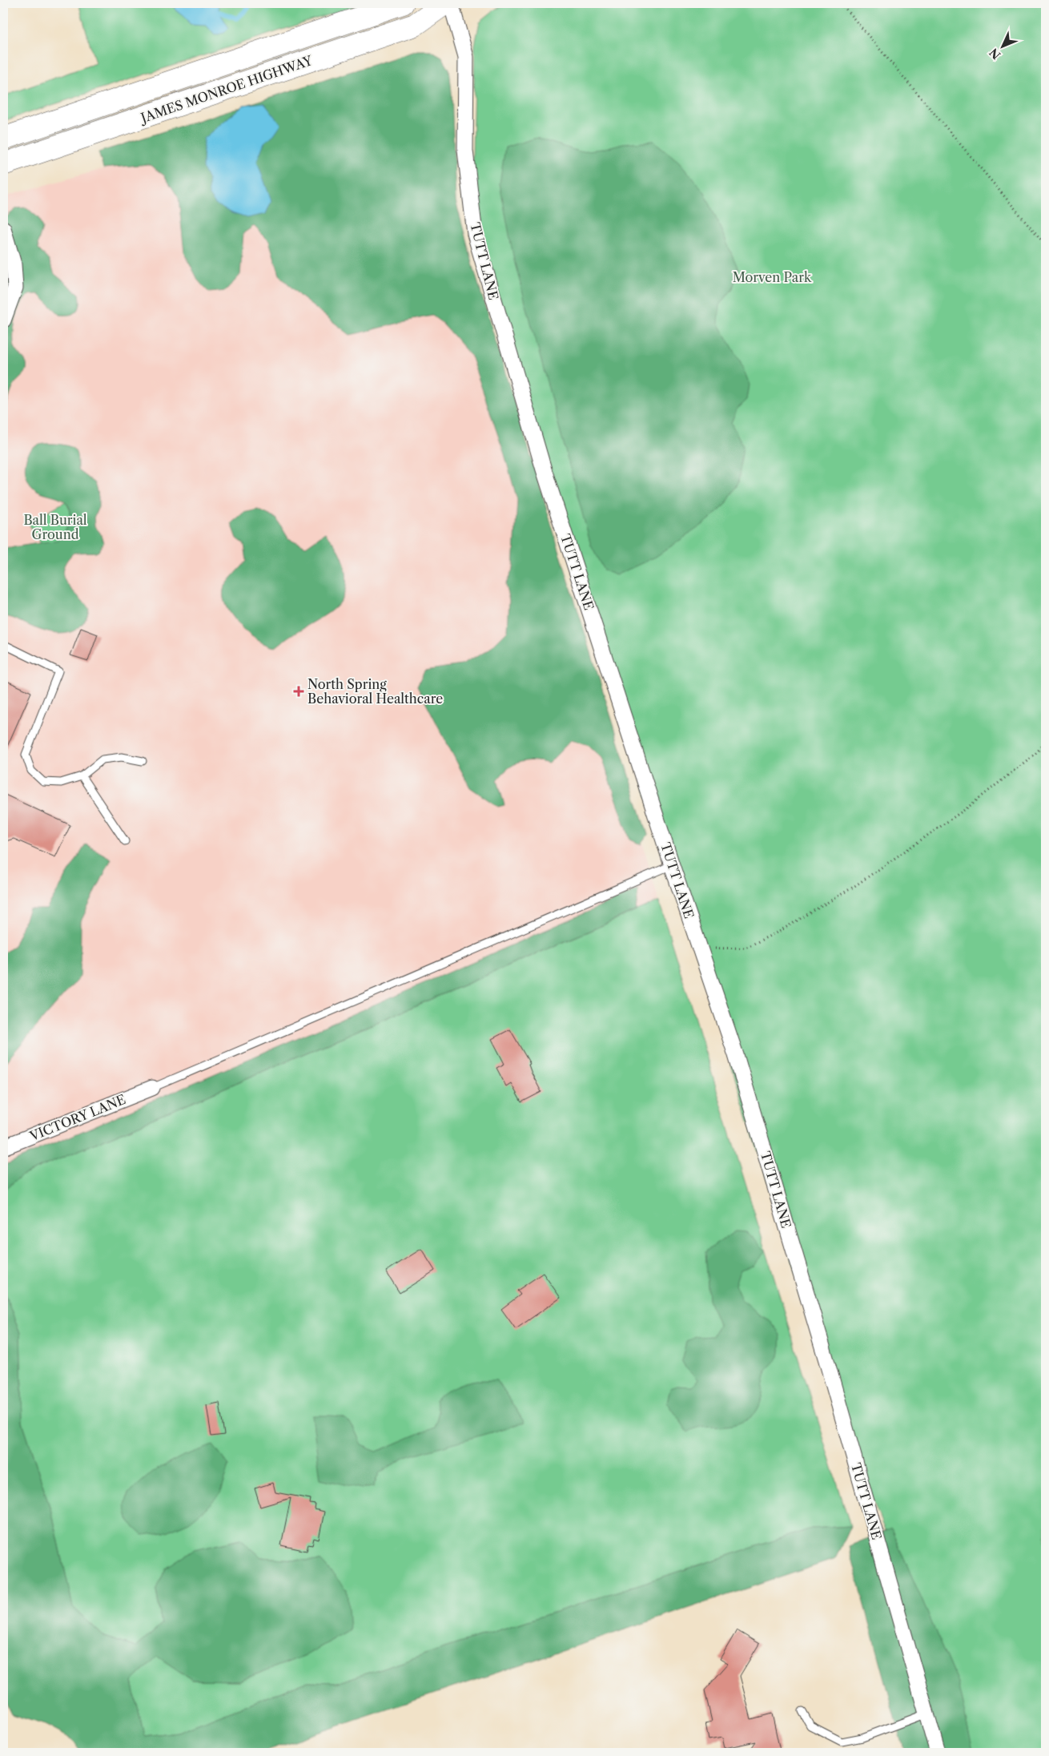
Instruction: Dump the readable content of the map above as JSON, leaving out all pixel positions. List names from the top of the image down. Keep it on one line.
{"streets":{"highway":["JAMES MONROE HIGHWAY"],"street":["TUTT LANE","VICTORY LANE"]},"parks":["Morven Park","Ball Burial Ground"],"places":{"health":["North Spring Behavioral Healthcare"]},"north":"bottom left"}
